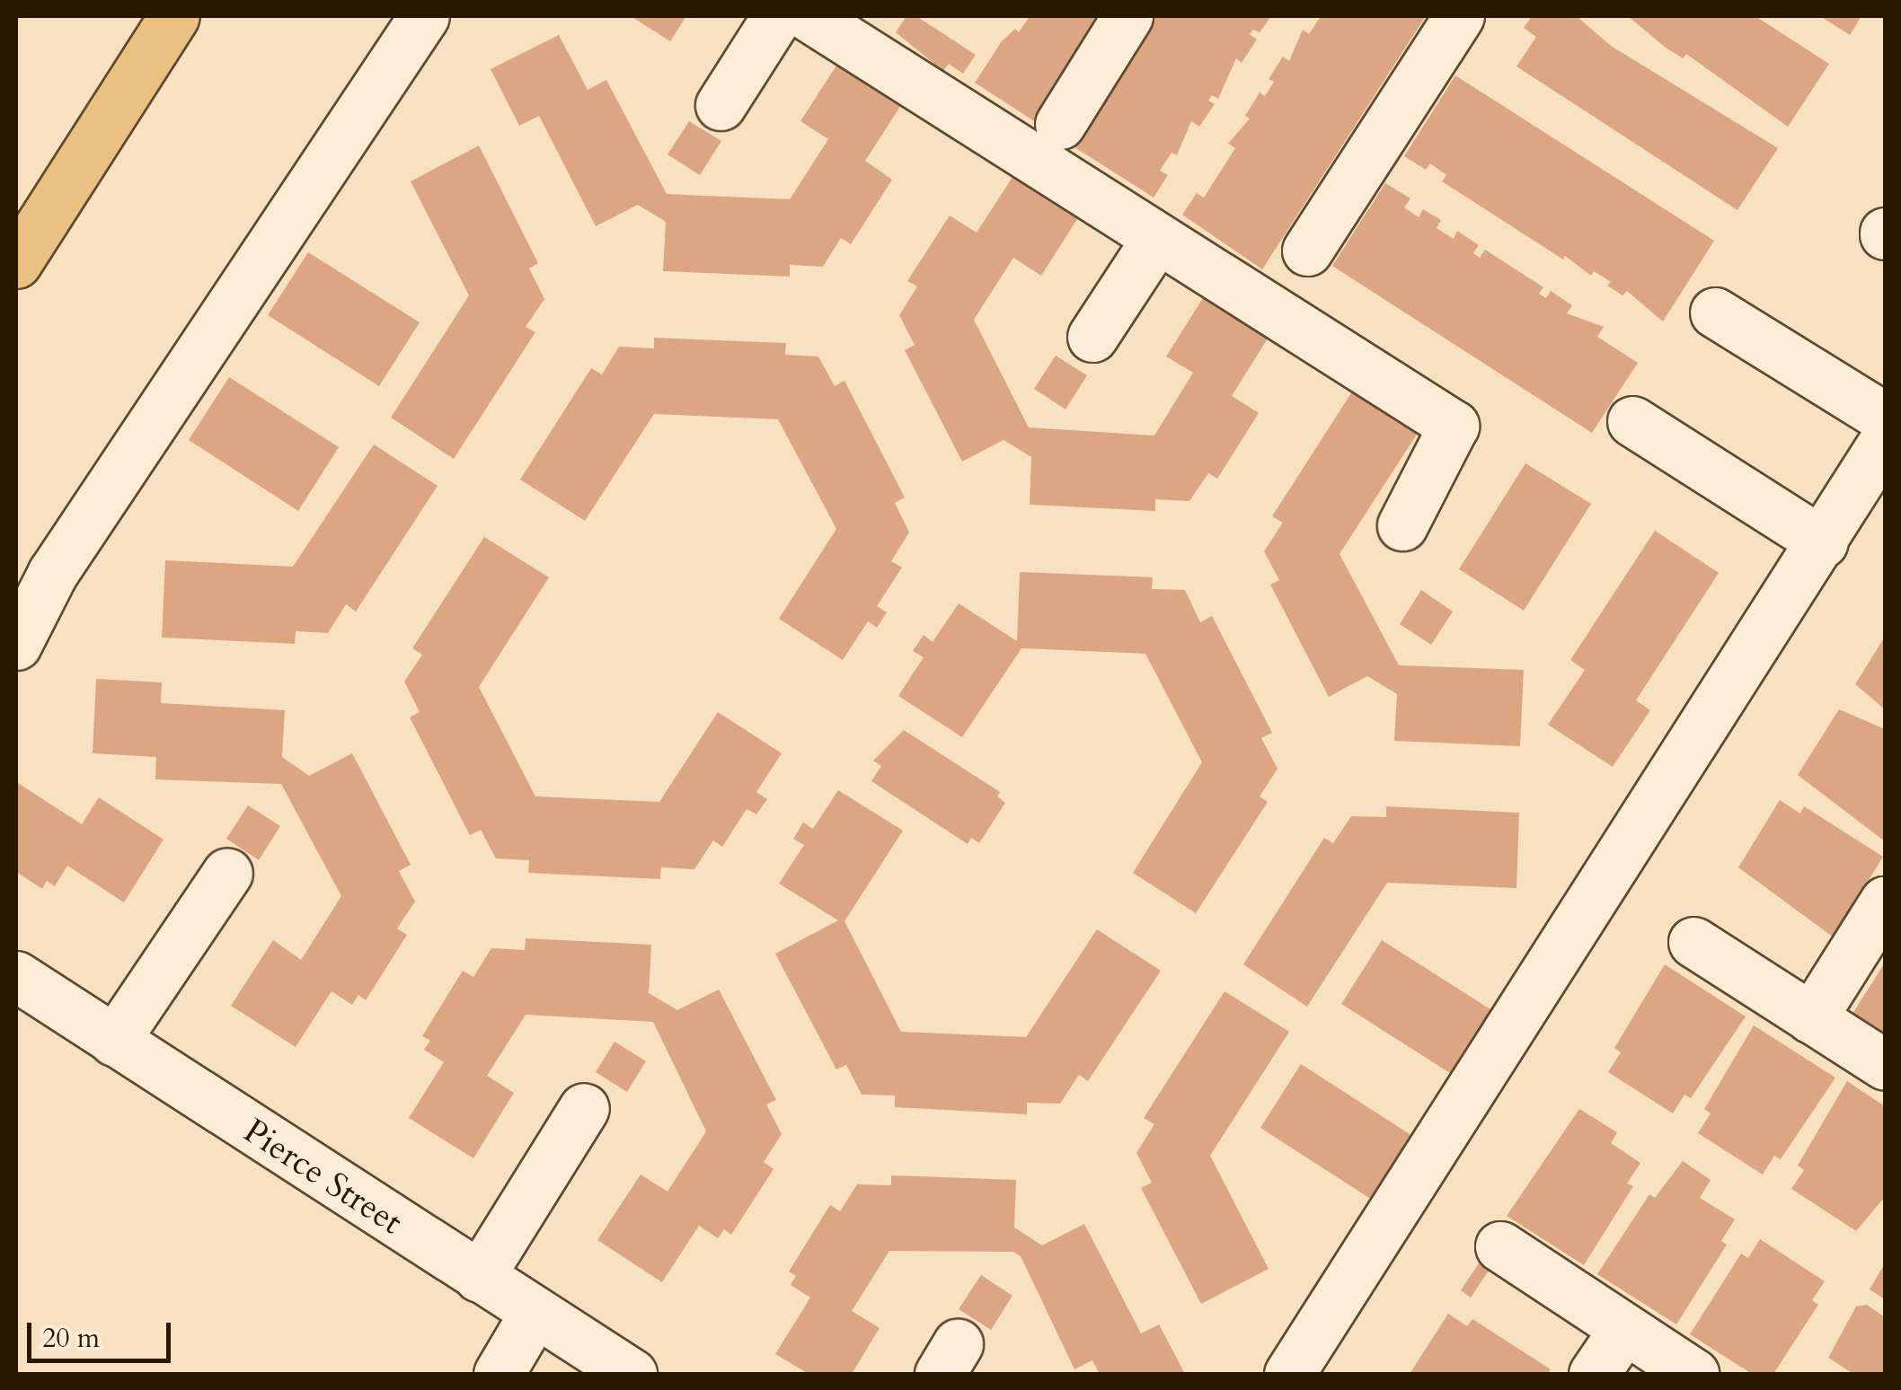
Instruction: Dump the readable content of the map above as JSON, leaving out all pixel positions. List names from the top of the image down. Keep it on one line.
{"streets":{"street":["Pierce Street"]},"scale_bar":"20 m"}
